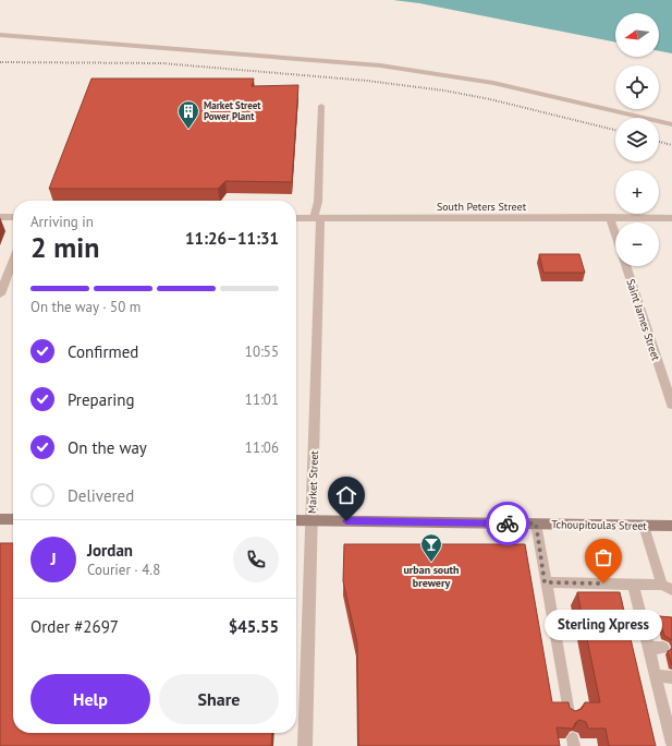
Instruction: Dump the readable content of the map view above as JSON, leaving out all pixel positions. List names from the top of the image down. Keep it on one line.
{"streets":{"street":["South Peters Street","Saint James Street","Market Street","Tchoupitoulas Street"]},"crossings":[["South Peters Street","Saint James Street"],["South Peters Street","Market Street"],["Market Street","Tchoupitoulas Street"]],"places":{"building":["Market Street Power Plant"],"bar":["urban south brewery"],"other":["Sterling Xpress"]},"north":"left","page":{"map_buttons":["+","−"],"heading":["2 min","Arriving in","11:26–11:31"],"panel":["Jordan","Courier · 4.8","Order #2697","$45.55"],"bar":"On the way · 50 m","list":[["Confirmed","10:55"],["Preparing","11:01"],["On the way","11:06"],"Delivered"],"round":"J","bubble":"Sterling Xpress","buttons":["Help","Share"]}}
